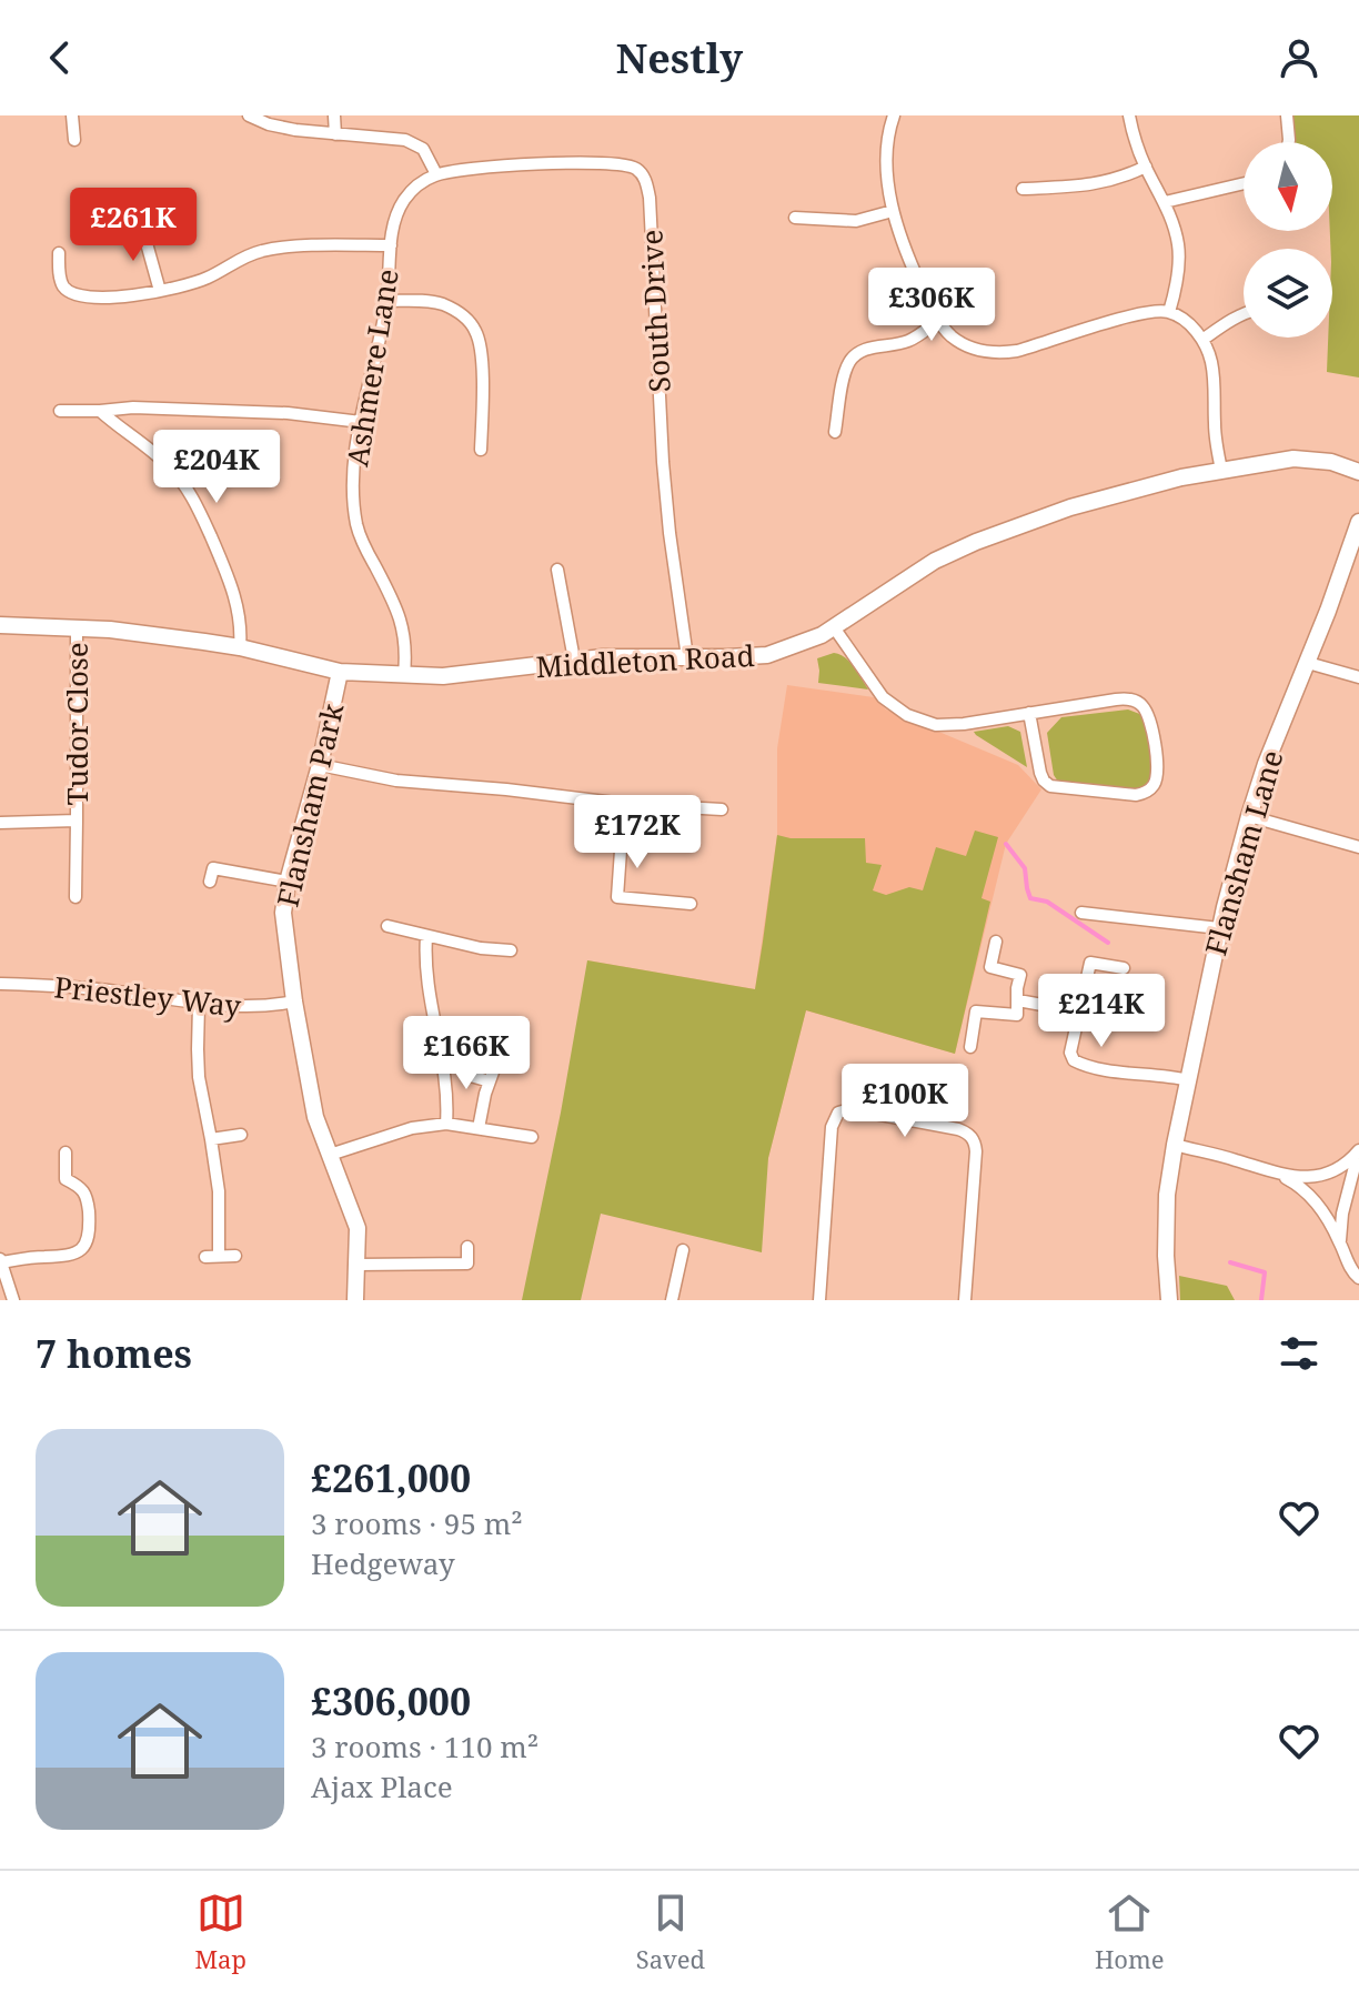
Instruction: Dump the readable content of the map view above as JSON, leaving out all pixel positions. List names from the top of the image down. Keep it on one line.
{"streets":{"main road":["Middleton Road","Flansham Park","Flansham Lane"],"street":["South Drive","Ashmere Lane","Tudor Close","Priestley Way"]},"crossings":[["South Drive","Ashmere Lane"],["South Drive","Middleton Road"],["Ashmere Lane","Middleton Road"],["Middleton Road","Tudor Close"],["Middleton Road","Flansham Park"],["Flansham Park","Priestley Way"]],"north":"bottom","page":{"header":"Nestly","price":["£261K","£306K","£204K","£172K","£214K","£166K","£100K"],"heading":"7 homes","list":[{"name":"£261,000","note":"3 rooms · 95 m² · Hedgeway"},{"name":"£306,000","note":"3 rooms · 110 m² · Ajax Place"}],"tabs":["Map","Saved","Home"]}}
